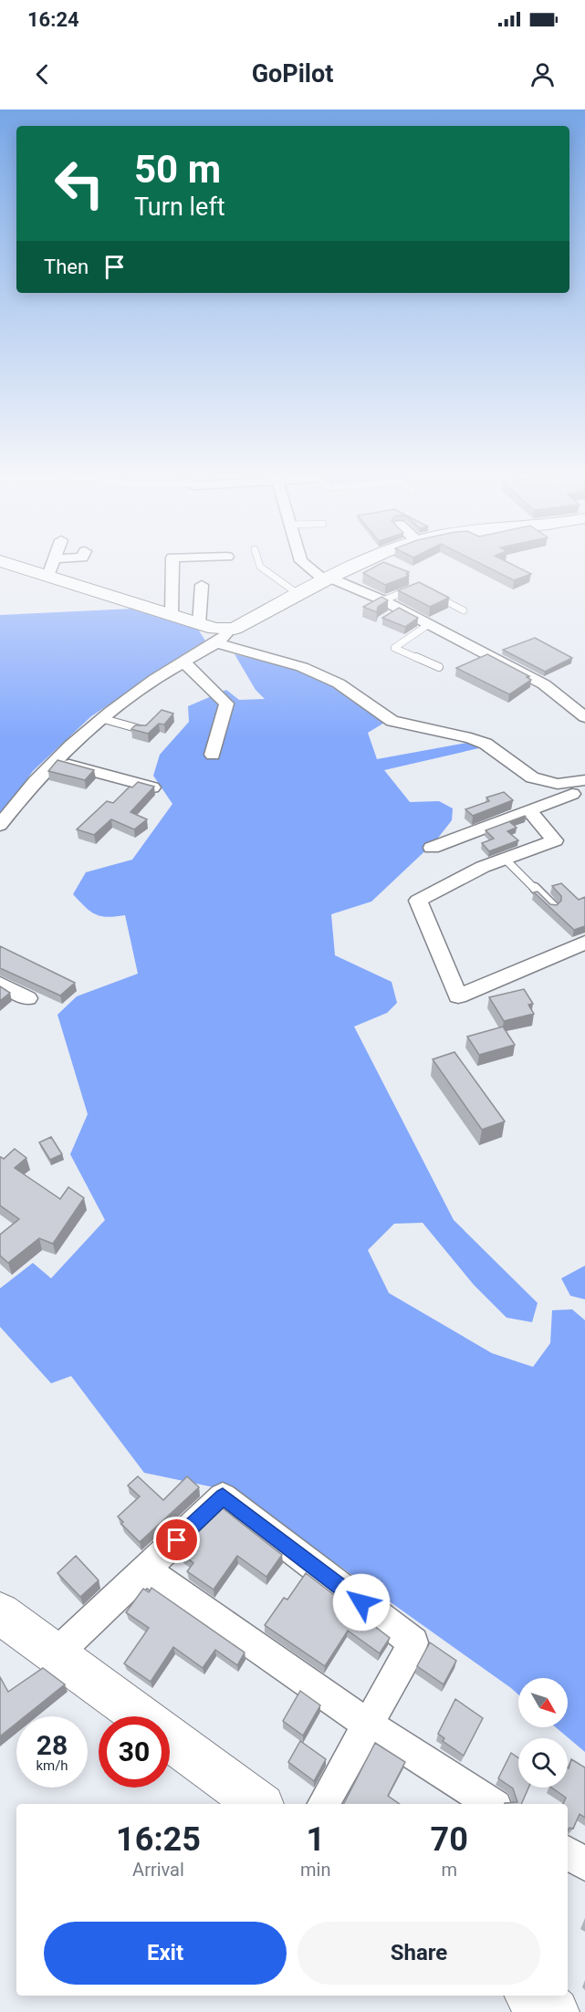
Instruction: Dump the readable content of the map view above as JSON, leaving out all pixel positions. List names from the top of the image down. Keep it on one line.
{"north":"bottom right","page":{"status":"16:24","header":"GoPilot","turn":["50 m","Turn left"],"then":"Then","speed":"28 km/h","limit":"30","eta":["16:25","Arrival","1","min","70","m"],"buttons":["Exit","Share"]}}
